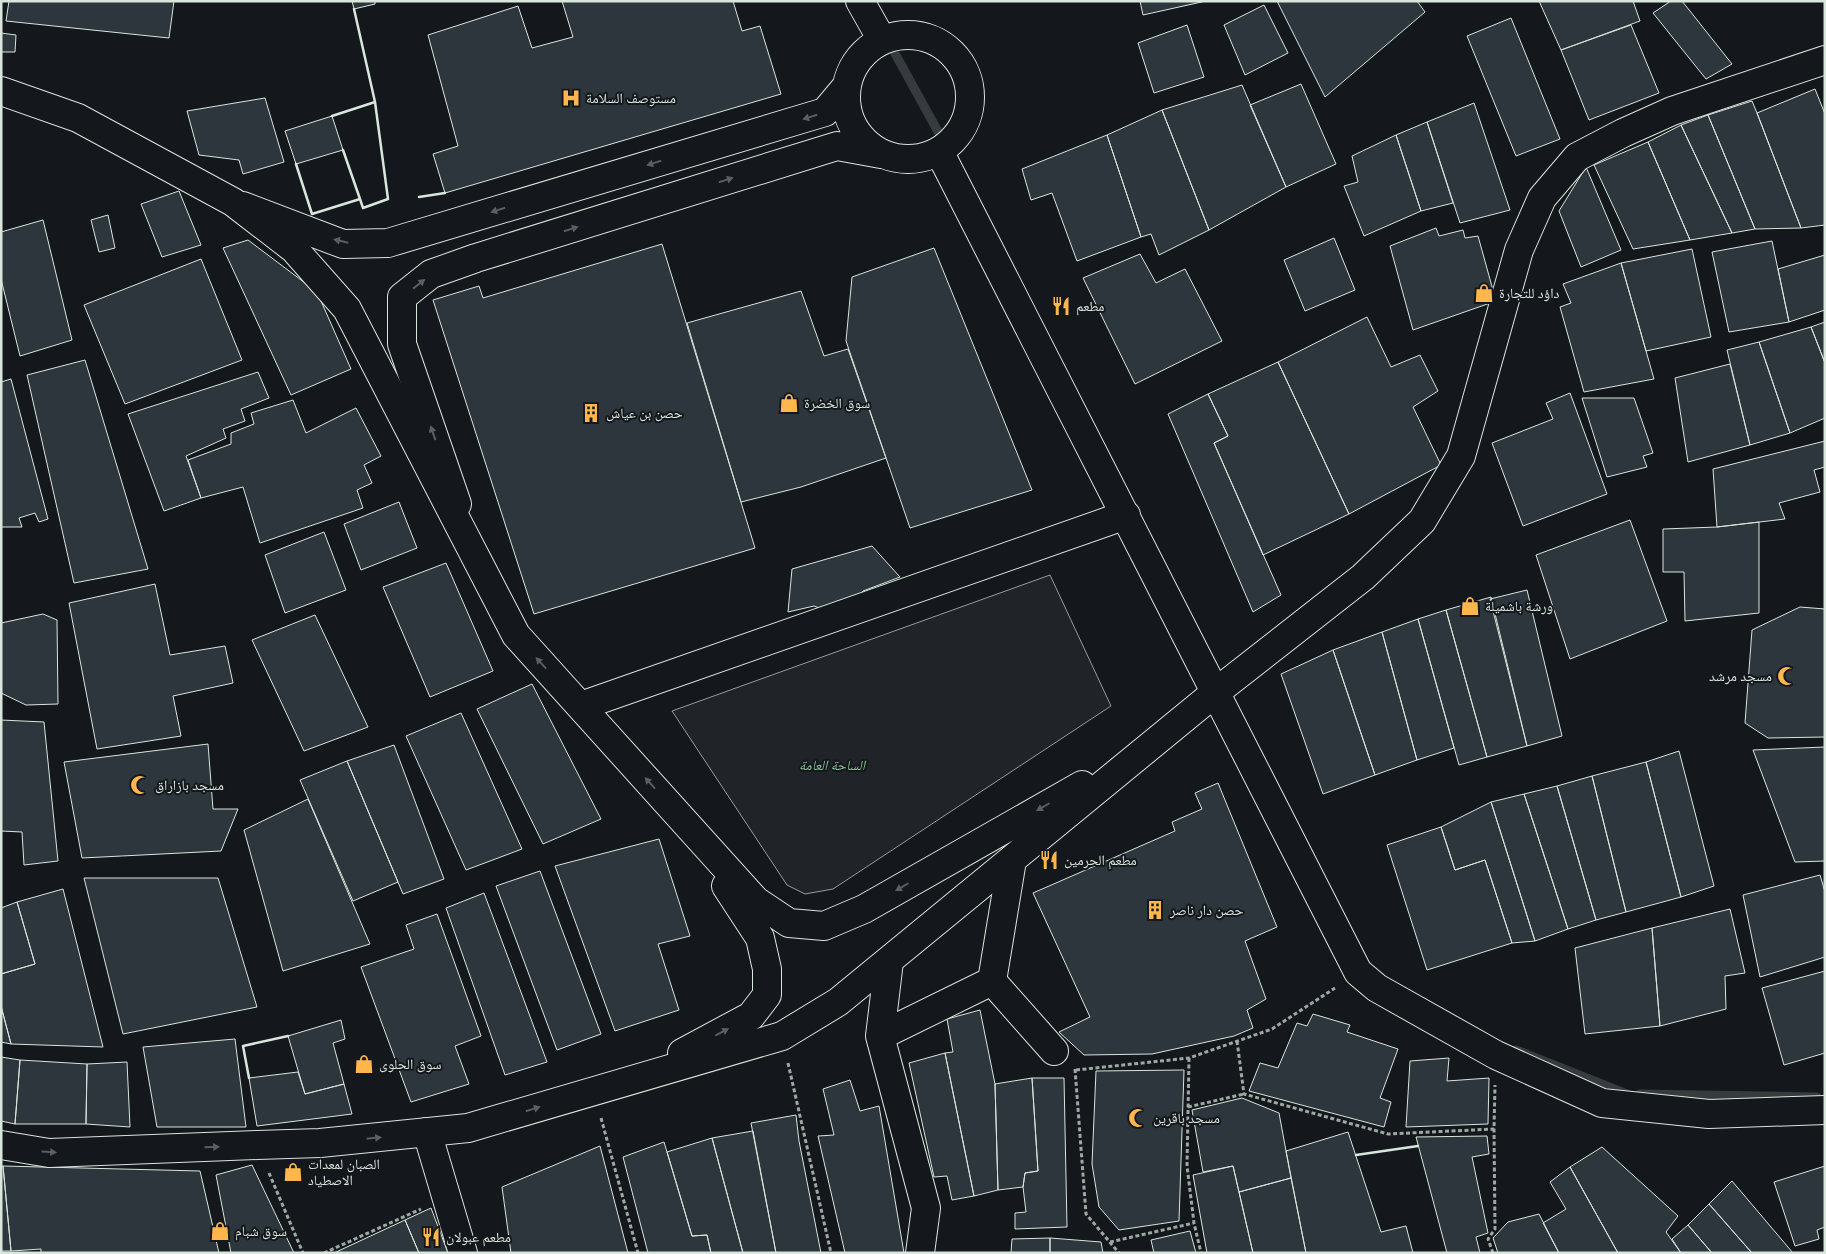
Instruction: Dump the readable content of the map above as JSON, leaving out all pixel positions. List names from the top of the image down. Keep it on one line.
{"parks":["الساحة العامة"],"places":{"hospital":["مستوصف السلامة"],"shop":["داؤد للتجارة","سوق الخضرة","ورشة باشميلة","سوق الحلوى","الصبان لمعدات الاصطياد","سوق شبام"],"restaurant":["مطعم","مطعم الحرمين","مطعم عبولان"],"building":["حصن بن عياش","حصن دار ناصر"],"mosque":["مسجد مرشد","مسجد بازاراق","مسجد باقرين"]}}
